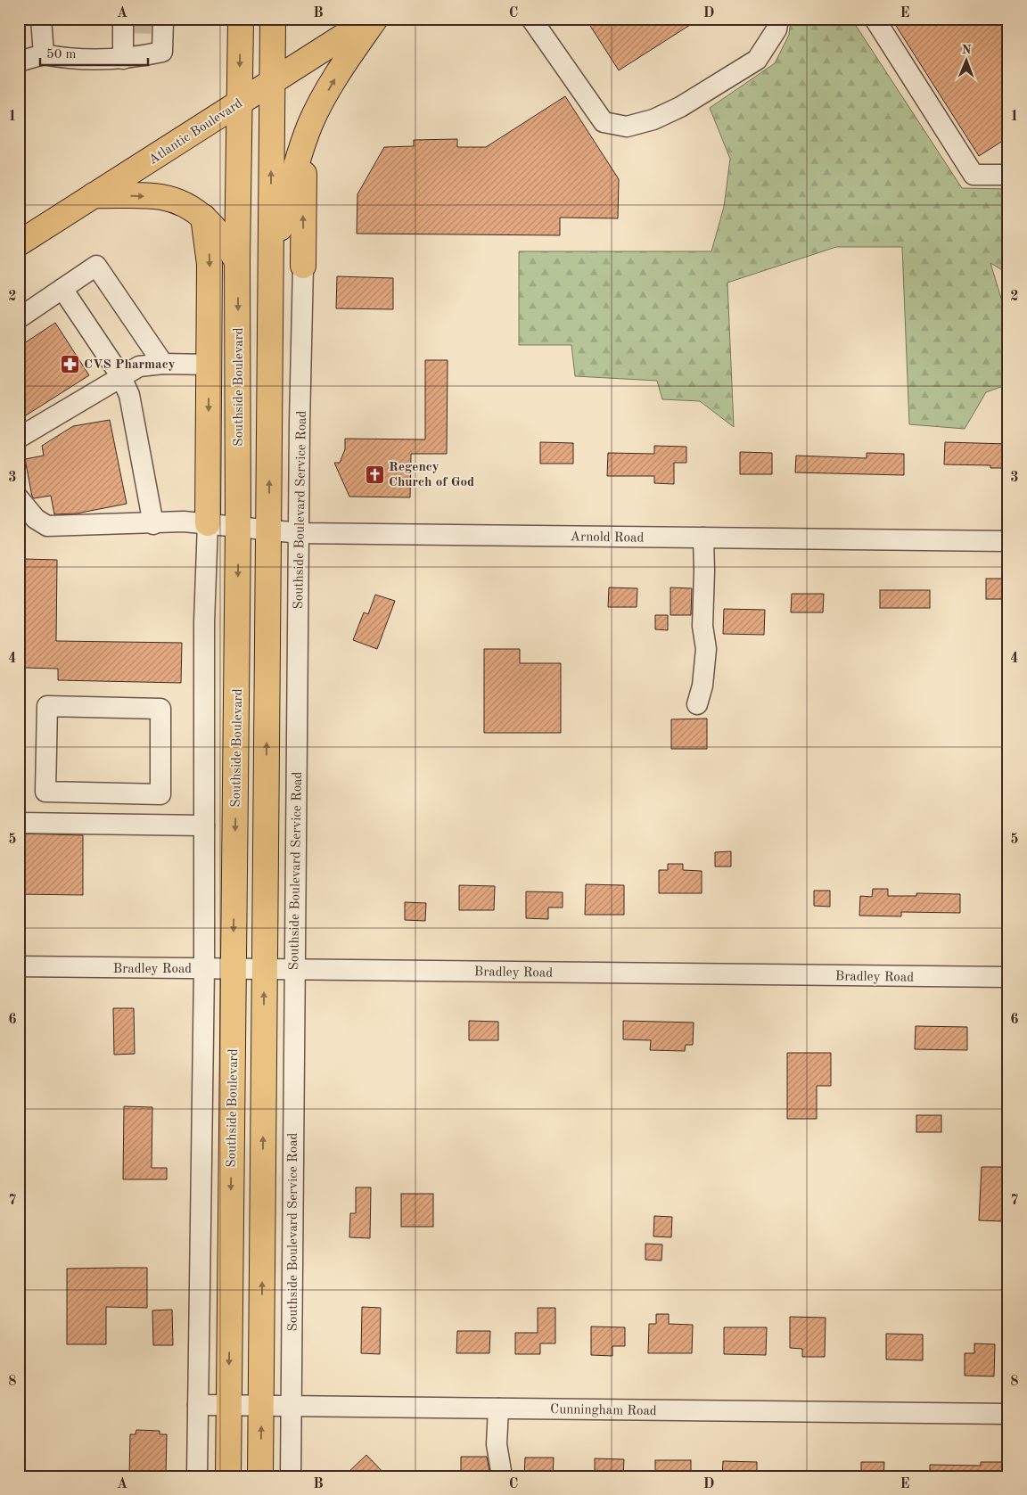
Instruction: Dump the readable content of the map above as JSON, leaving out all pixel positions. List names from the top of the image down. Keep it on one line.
{"streets":{"main road":["Atlantic Boulevard","Southside Boulevard"],"street":["Southside Boulevard Service Road","Arnold Road","Bradley Road","Cunningham Road"]},"crossings":[["Atlantic Boulevard","Southside Boulevard"],["Southside Boulevard","Arnold Road"],["Southside Boulevard","Bradley Road"],["Southside Boulevard","Cunningham Road"],["Southside Boulevard Service Road","Arnold Road"],["Southside Boulevard Service Road","Bradley Road"],["Southside Boulevard Service Road","Cunningham Road"]],"places":{"pharmacy":["CVS Pharmacy"],"church":["Regency Church of God"]},"scale_bar":"50 m","north":"top","grid":{"columns":["A","B","C","D","E"],"rows":["1","2","3","4","5","6","7","8"]}}
